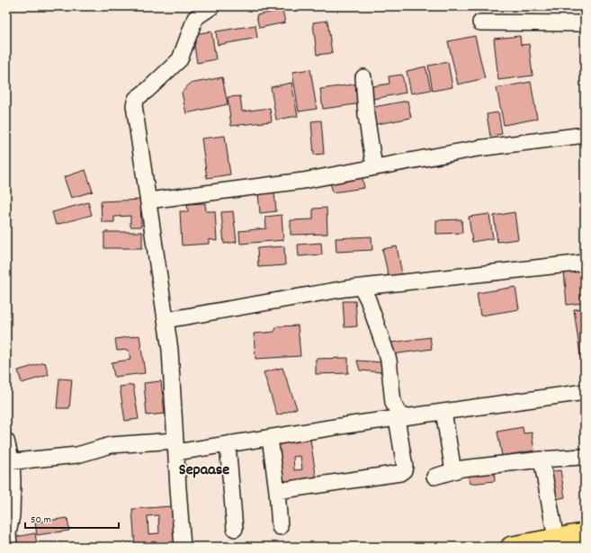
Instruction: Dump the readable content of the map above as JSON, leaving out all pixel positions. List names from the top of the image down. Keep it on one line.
{"districts":["Sepaase"],"scale_bar":"50 m"}
